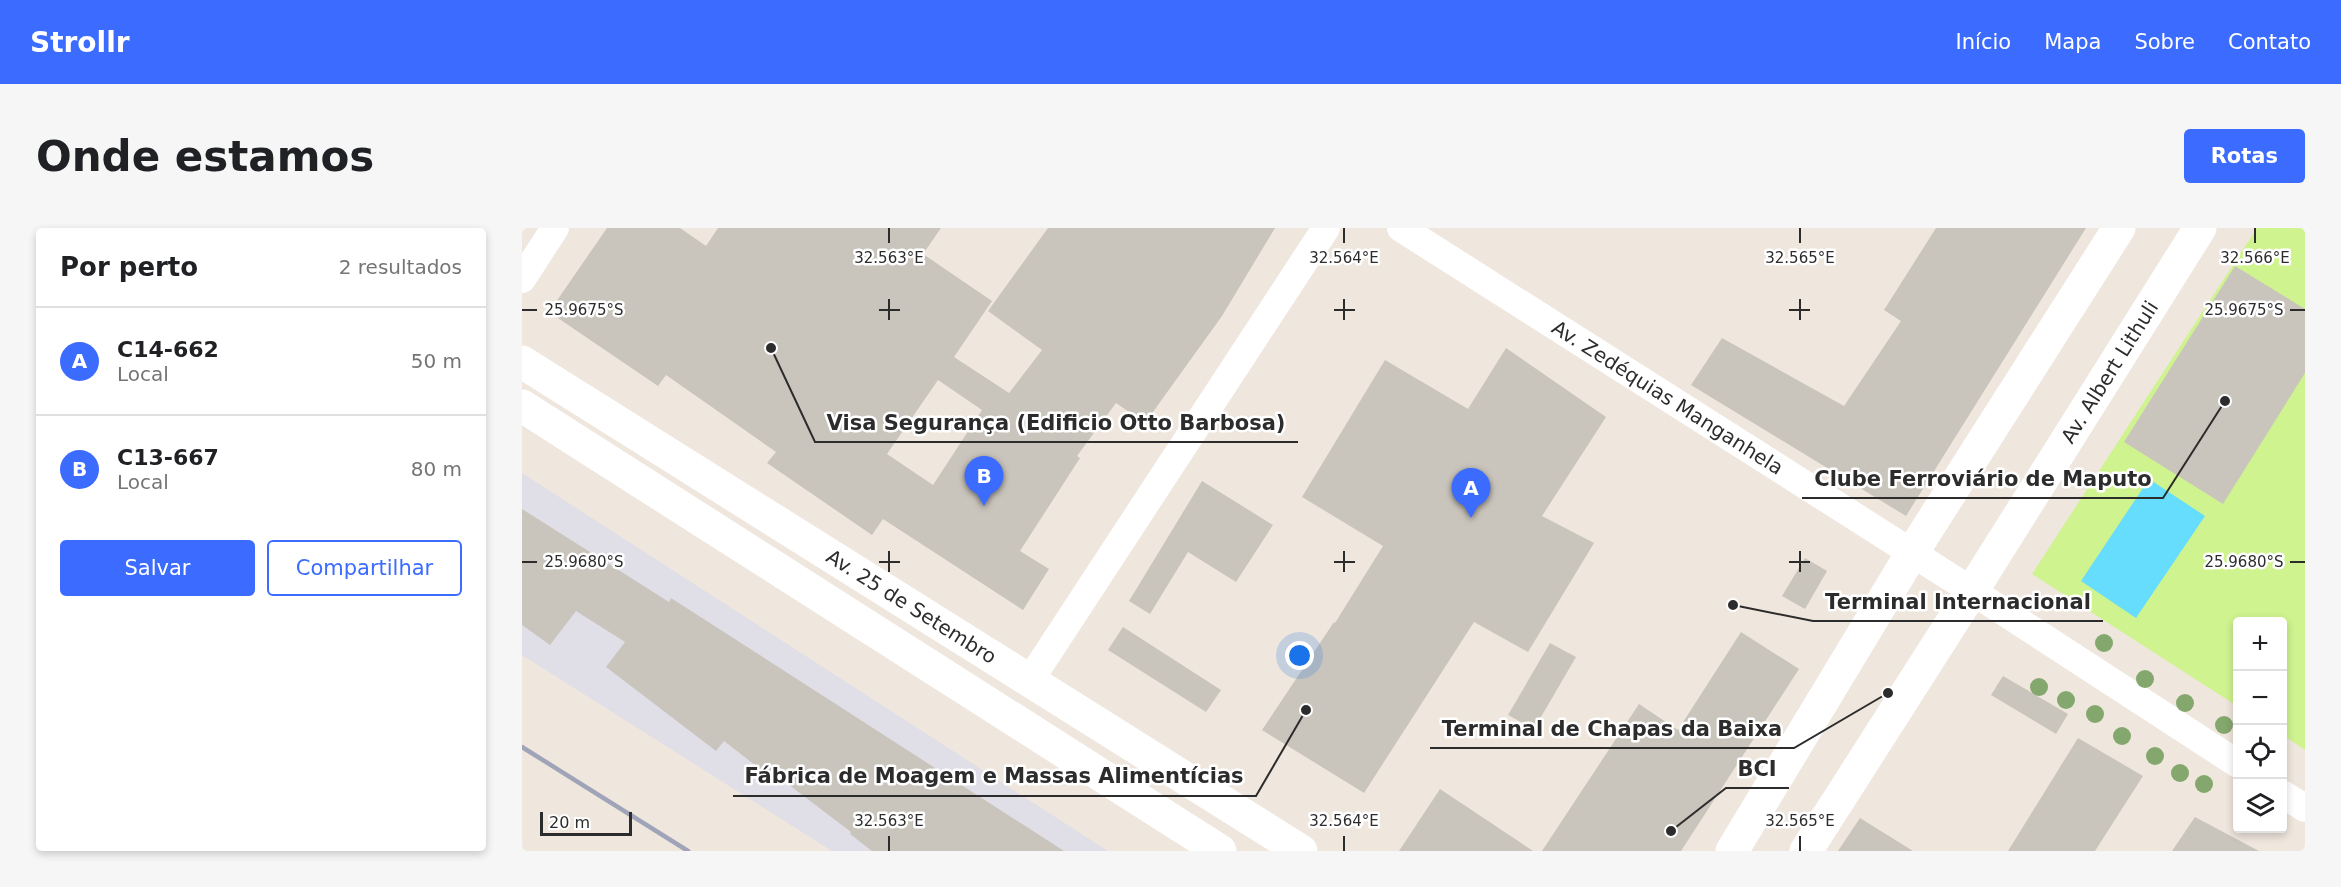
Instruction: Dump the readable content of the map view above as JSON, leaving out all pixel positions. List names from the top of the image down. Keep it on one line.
{"streets":{"main road":["Av. Albert Lithuli","Av. 25 de Setembro"],"street":["Av. Zedéquias Manganhela"]},"crossings":[["Av. Albert Lithuli","Av. Zedéquias Manganhela"]],"places":["Visa Segurança (Edificio Otto Barbosa)","Clube Ferroviário de Maputo","Terminal Internacional","Terminal de Chapas da Baixa","Fábrica de Moagem e Massas Alimentícias","BCI"],"scale_bar":"20 m","page":{"header":"Strollr","nav":["Início","Mapa","Sobre","Contato"],"buttons":["Rotas",["Salvar","Compartilhar"]],"title":"Onde estamos","heading":["Por perto","2 resultados"],"list":[{"mark":"A","name":"C14-662","note":"Local","value":"50 m"},{"mark":"B","name":"C13-667","note":"Local","value":"80 m"}],"pins":["B","A"],"map_buttons":["+","−"],"scale":"20 m"},"coordinates":["32.563°E","32.564°E","32.565°E","32.566°E","25.9675°S","25.9680°S"]}
